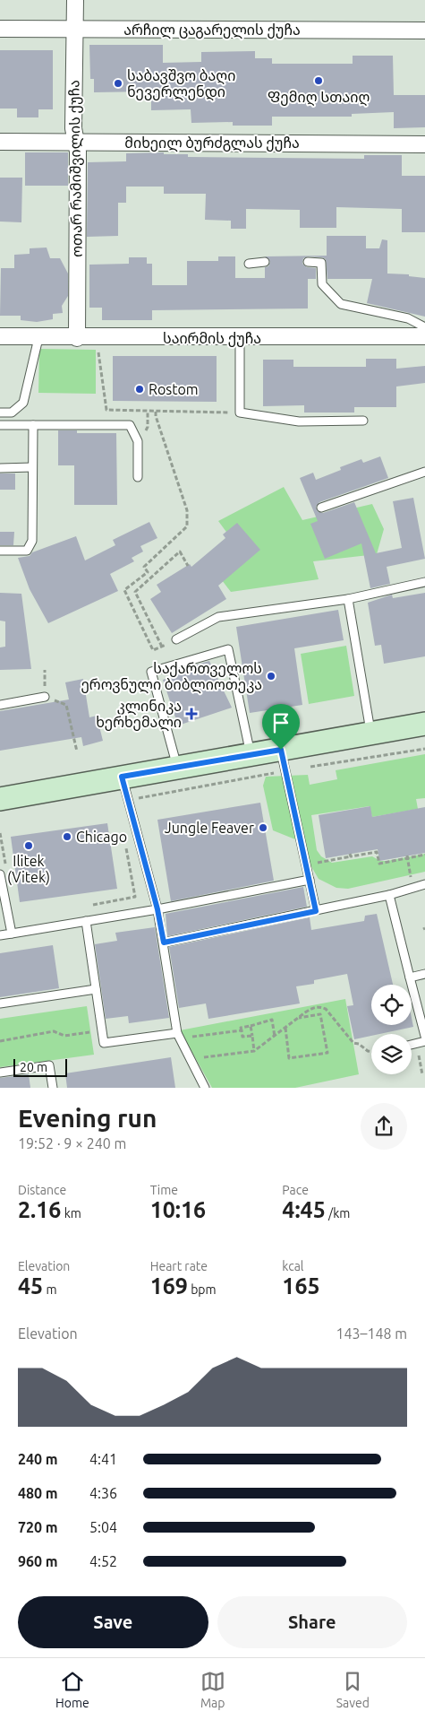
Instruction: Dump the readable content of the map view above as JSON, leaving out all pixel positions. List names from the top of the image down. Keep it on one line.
{"streets":{"street":["არჩილ ცაგარელის ქუჩა","მიხეილ ბურძგლას ქუჩა","ოთარ რამიშვილის ქუჩა","საირმის ქუჩა"]},"crossings":[["არჩილ ცაგარელის ქუჩა","ოთარ რამიშვილის ქუჩა"],["მიხეილ ბურძგლას ქუჩა","ოთარ რამიშვილის ქუჩა"],["ოთარ რამიშვილის ქუჩა","საირმის ქუჩა"]],"places":{"other":["Ფემიღ Სთაიღ","საბავშვო ბაღი ნევერლენდი","Rostom","საქართველოს ეროვნული ბიბლიოთეკა","Jungle Feaver","Chicago","Ilitek (Vitek)"],"health":["კლინიკა ხერხემალი"]},"scale_bar":"20 m","page":{"scale":"20 m","heading":["Evening run","19:52 · 9 × 240 m"],"stats":[["Distance","2.16 km"],["Time","10:16"],["Pace","4:45 /km"],["Elevation","45 m"],["Heart rate","169 bpm"],["kcal","165"]],"chart":["Elevation","143–148 m"],"list":[{"name":"240 m","note":"4:41"},{"name":"480 m","note":"4:36"},{"name":"720 m","note":"5:04"},{"name":"960 m","note":"4:52"}],"buttons":["Save","Share"],"tabs":["Home","Map","Saved"]}}
